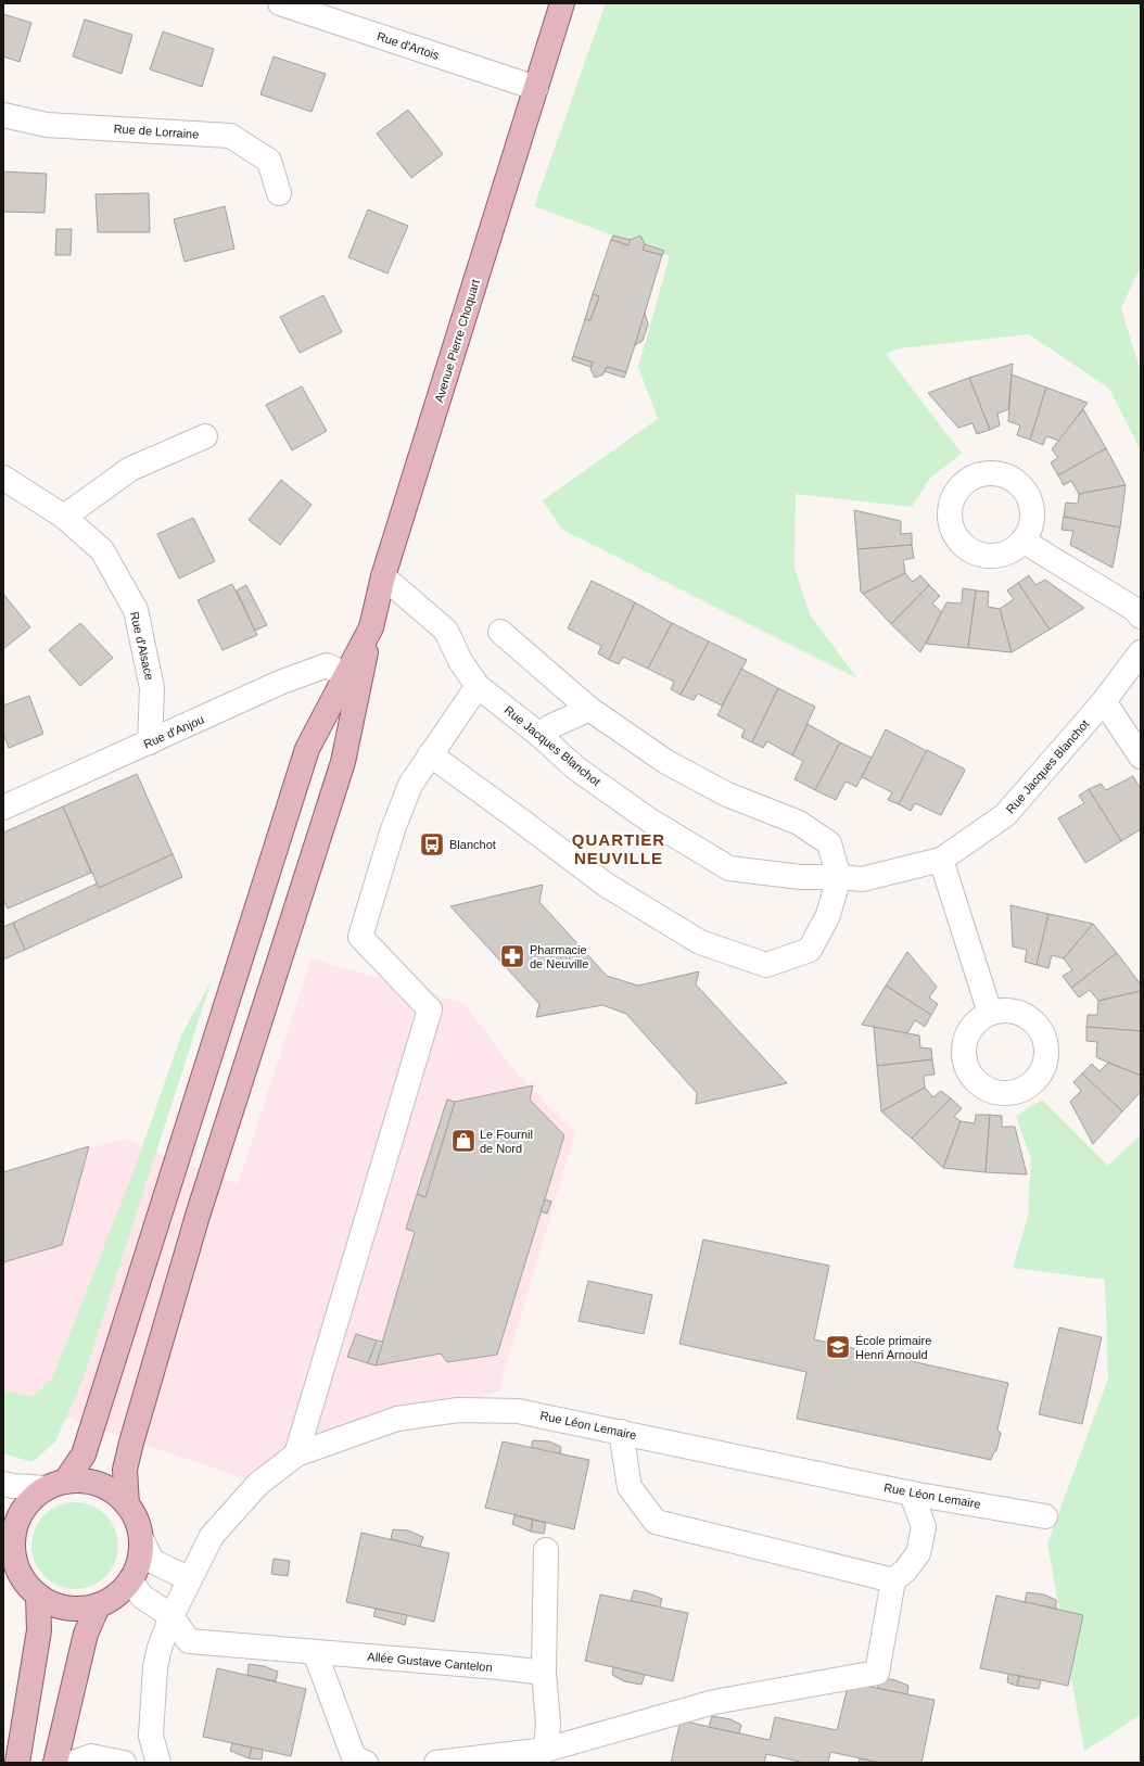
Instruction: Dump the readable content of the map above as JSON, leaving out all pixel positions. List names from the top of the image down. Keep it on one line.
{"streets":{"main road":["Avenue Pierre Choquart"],"street":["Rue d'Artois","Rue de Lorraine","Rue d'Alsace","Rue d'Anjou","Rue Jacques Blanchot","Rue Léon Lemaire","Allée Gustave Cantelon"]},"crossings":[["Rue d'Artois","Avenue Pierre Choquart"],["Avenue Pierre Choquart","Rue d'Anjou"],["Avenue Pierre Choquart","Rue Jacques Blanchot"],["Rue d'Alsace","Rue d'Anjou"],["Rue Léon Lemaire","Allée Gustave Cantelon"]],"districts":["QUARTIER NEUVILLE"],"places":{"bus stop":["Blanchot"],"pharmacy":["Pharmacie de Neuville"],"shop":["Le Fournil de Nord"],"school or university":["École primaire Henri Arnould"]}}
